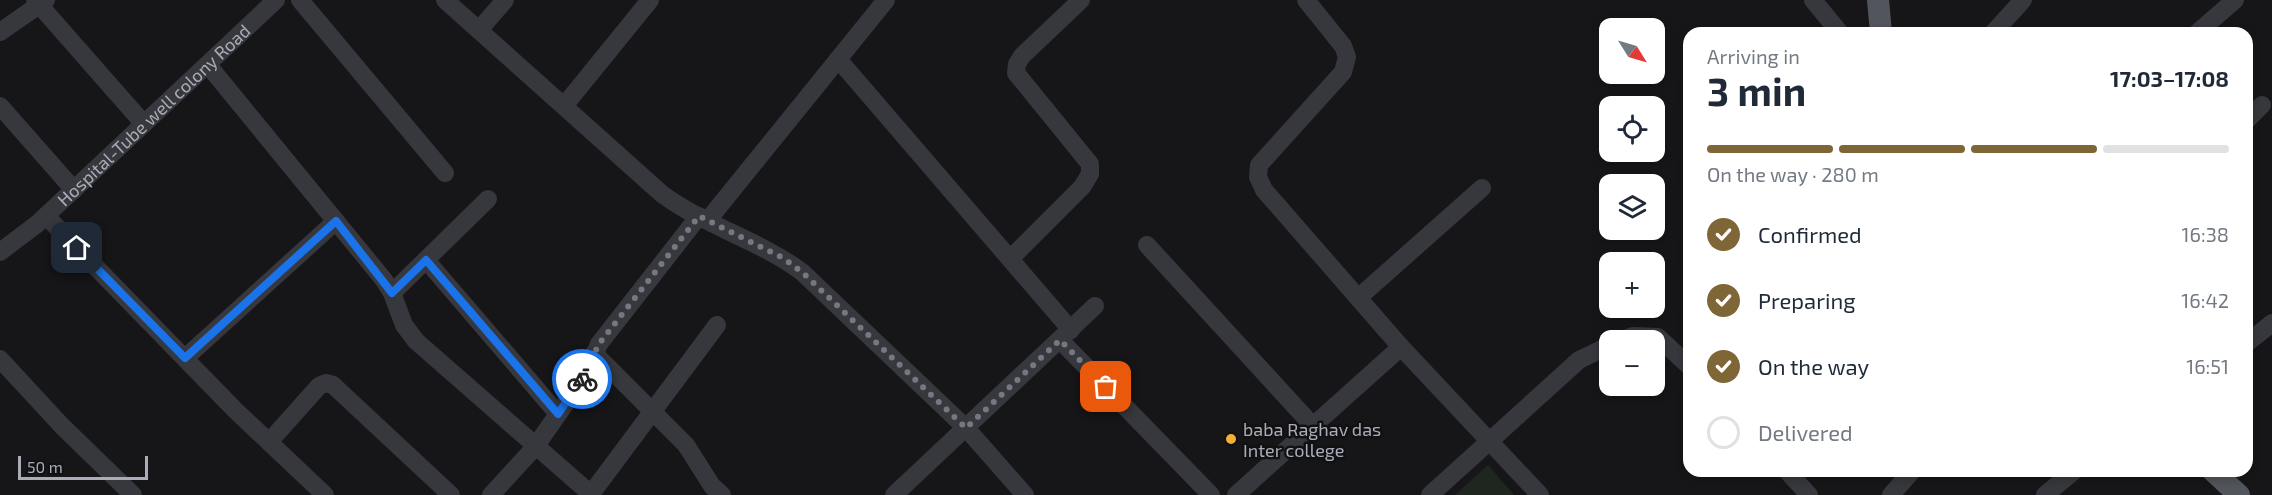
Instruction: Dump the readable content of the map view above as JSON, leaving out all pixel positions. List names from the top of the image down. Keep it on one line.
{"streets":{"street":["Hospital-Tube well colony Road"]},"places":["baba Raghav das Inter college"],"scale_bar":"50 m","north":"bottom right","page":{"map_buttons":["+","−"],"heading":["3 min","Arriving in","17:03–17:08"],"bar":"On the way · 280 m","list":[["Confirmed","16:38"],["Preparing","16:42"],["On the way","16:51"],"Delivered"],"scale":"50 m"}}
